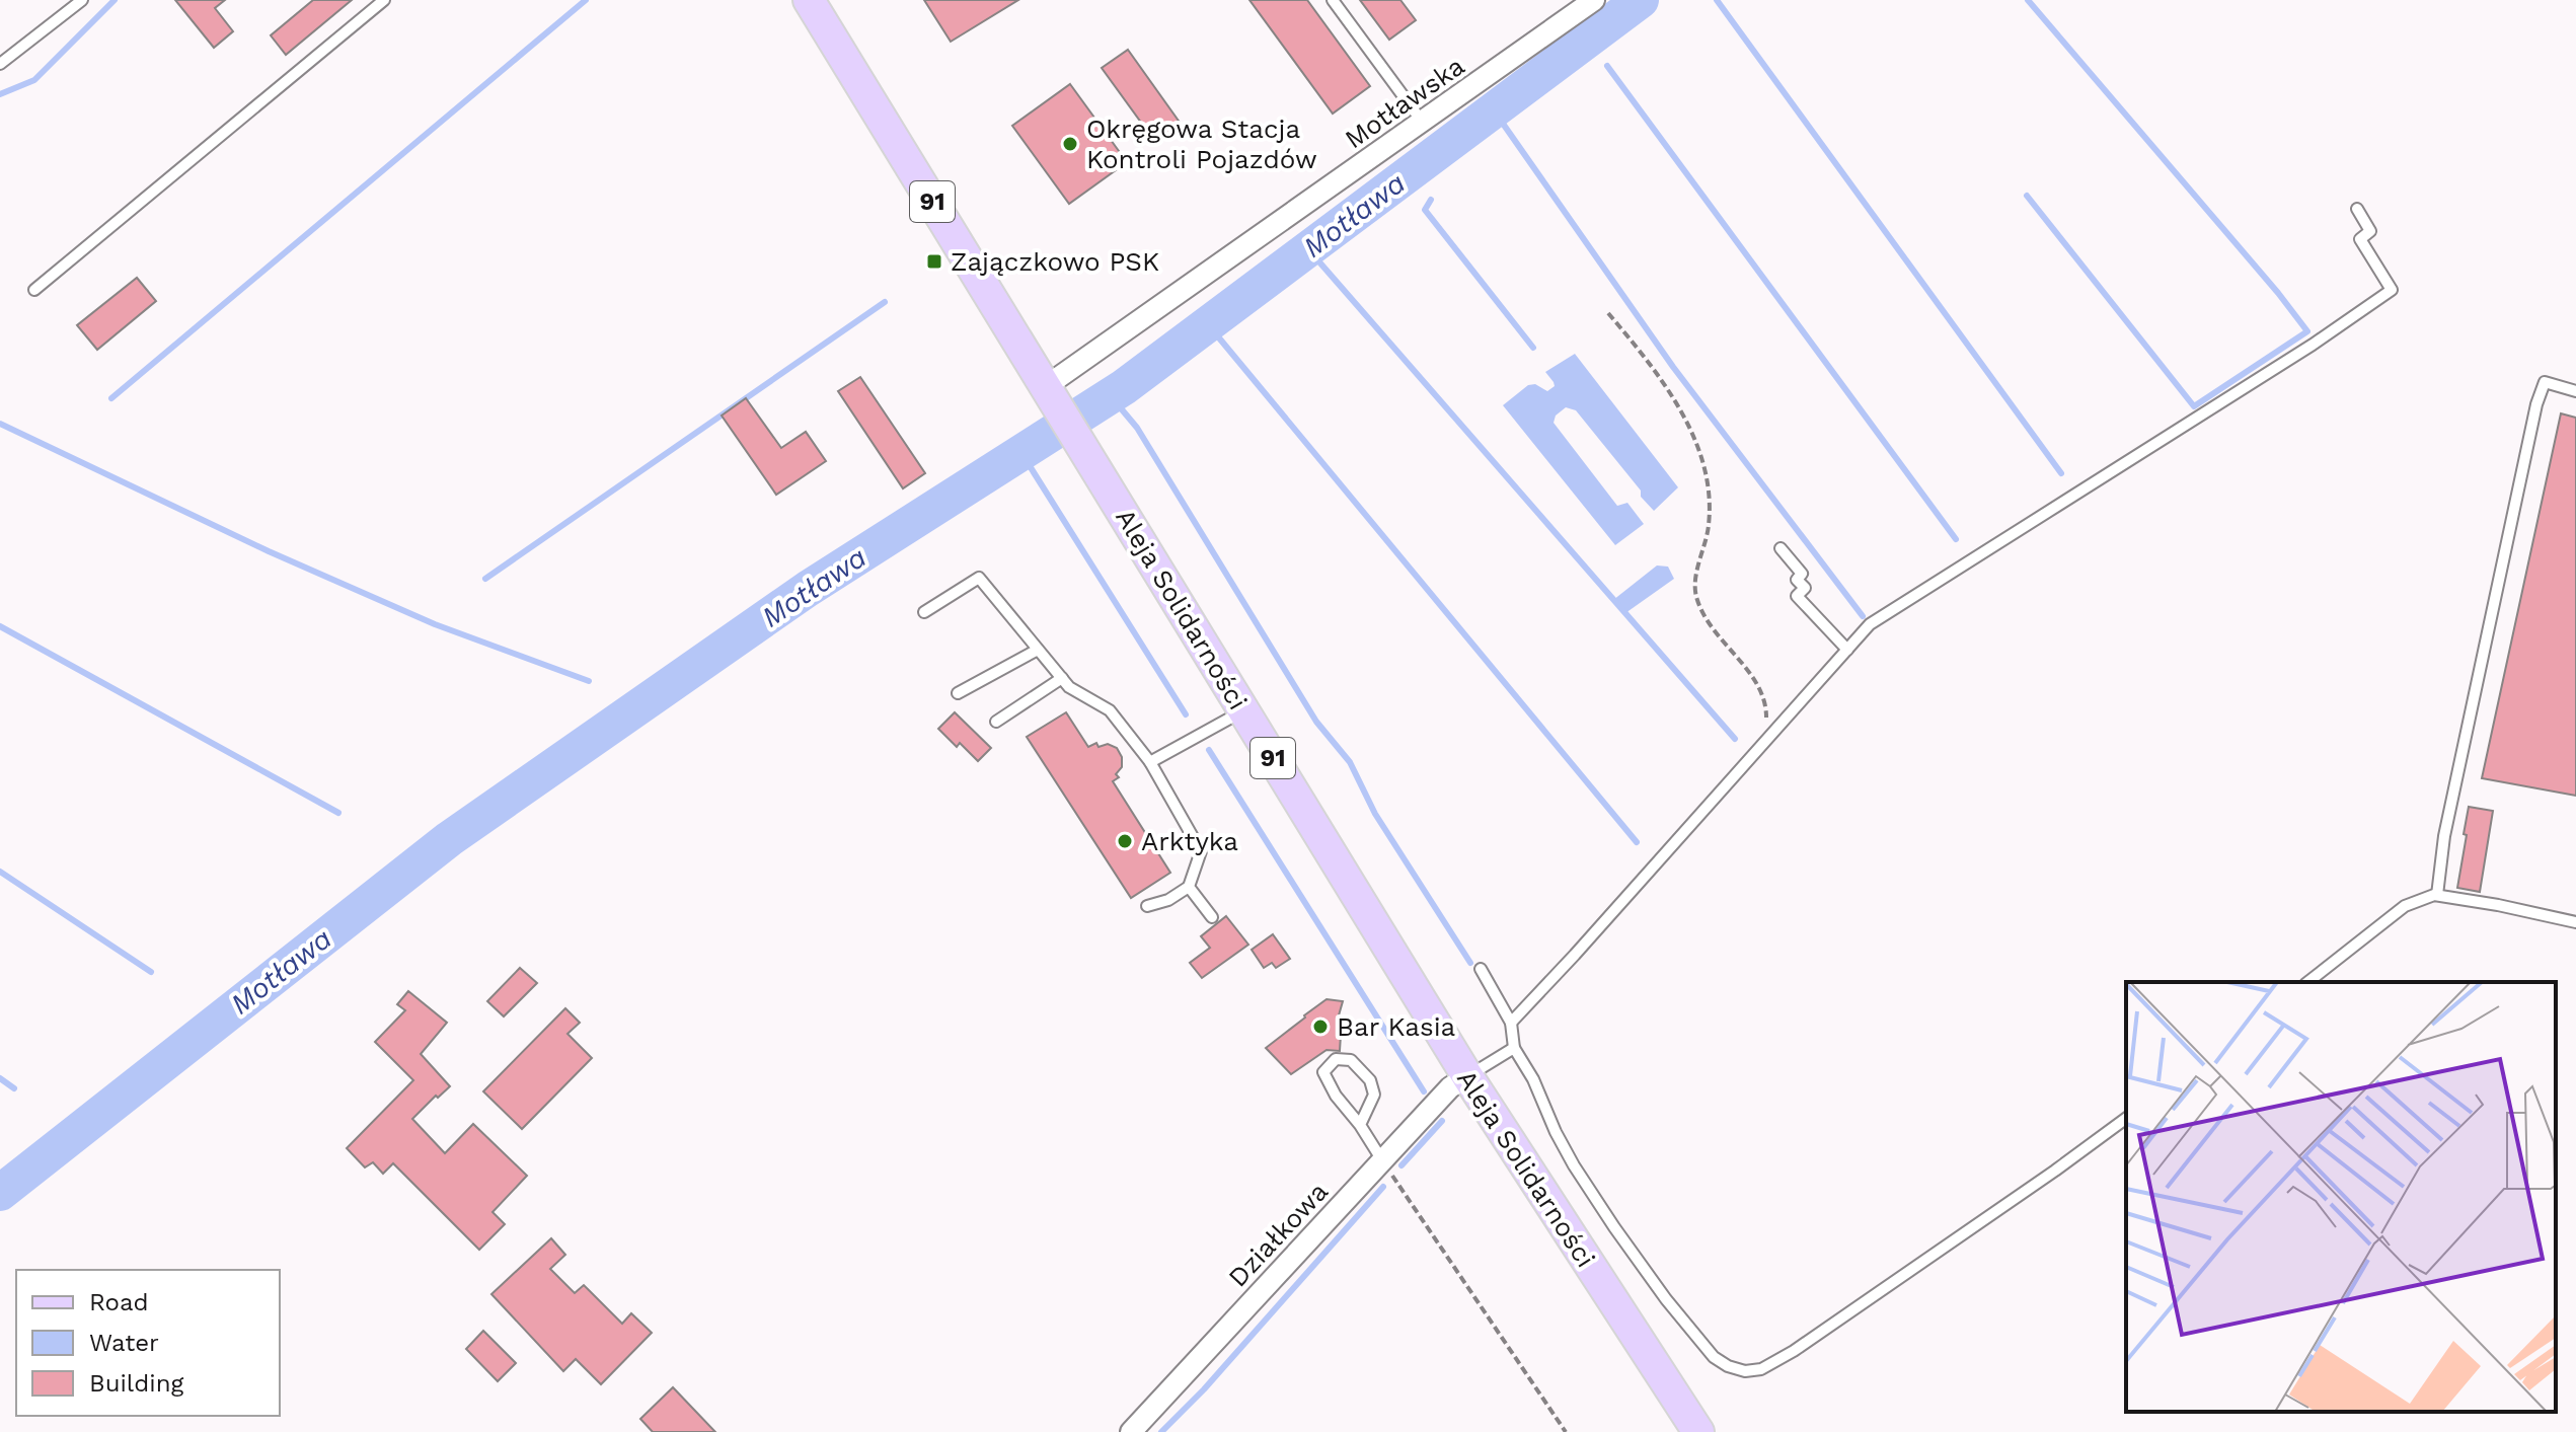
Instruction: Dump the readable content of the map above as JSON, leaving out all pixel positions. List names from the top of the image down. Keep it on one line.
{"streets":{"main road":["91","Aleja Solidarności"],"street":["Motławska","Działkowa"]},"crossings":[["Motławska","91"],["Motławska","Aleja Solidarności"],["91","Aleja Solidarności"],["Aleja Solidarności","Działkowa"]],"water":["Motława"],"places":{"other":["Okręgowa Stacja Kontroli Pojazdów","Arktyka","Bar Kasia"],"transit":["Zajączkowo PSK"]},"legend":["Road","Water","Building"]}
